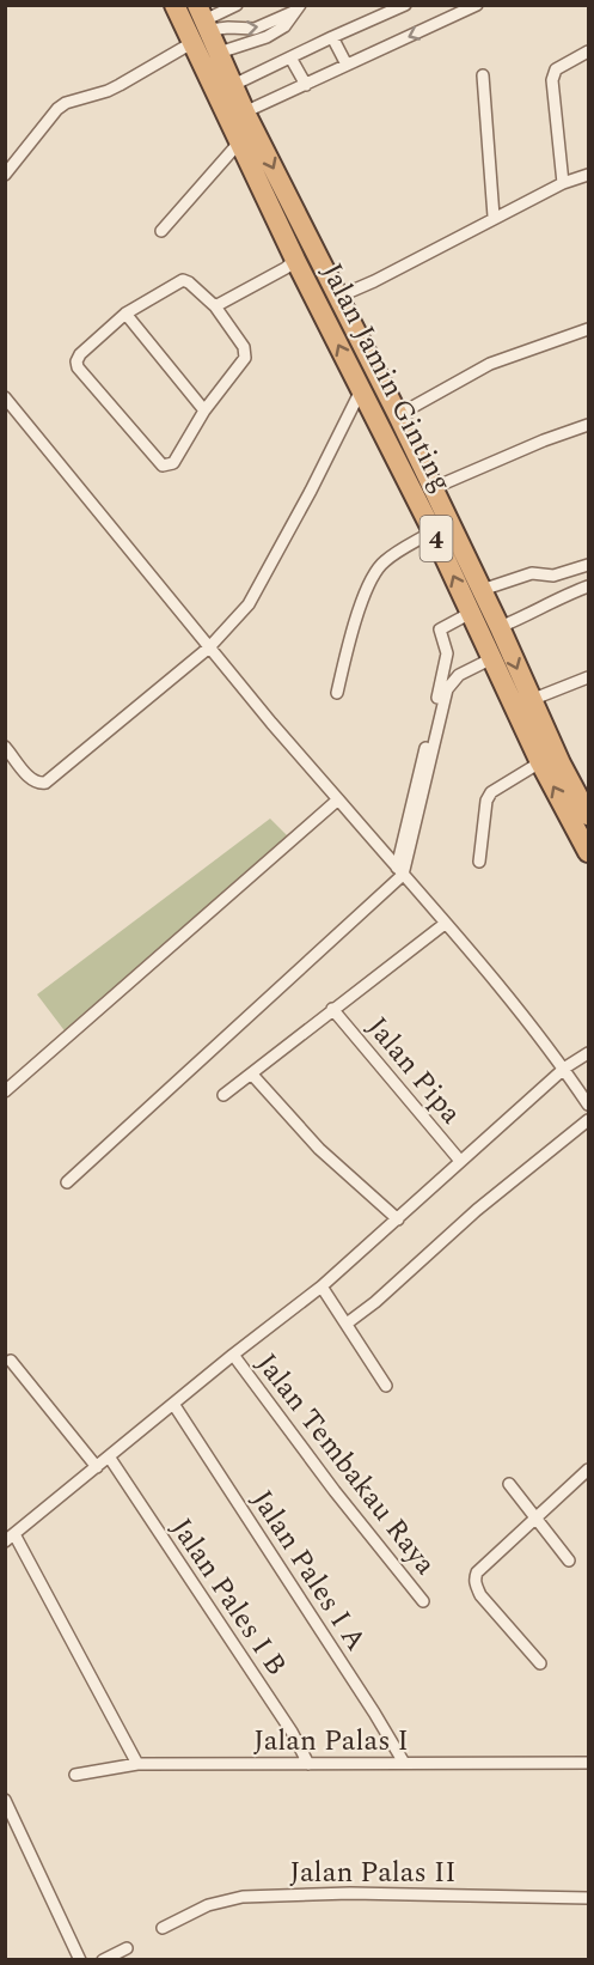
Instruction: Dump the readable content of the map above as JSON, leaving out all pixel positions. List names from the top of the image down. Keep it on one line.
{"streets":{"highway":["Jalan Jamin Ginting","4"],"street":["Jalan Pipa","Jalan Tembakau Raya","Jalan Pales I A","Jalan Pales I B","Jalan Palas I","Jalan Palas II"]},"crossings":[["Jalan Pales I A","Jalan Palas I"],["Jalan Pales I B","Jalan Palas I"]]}
